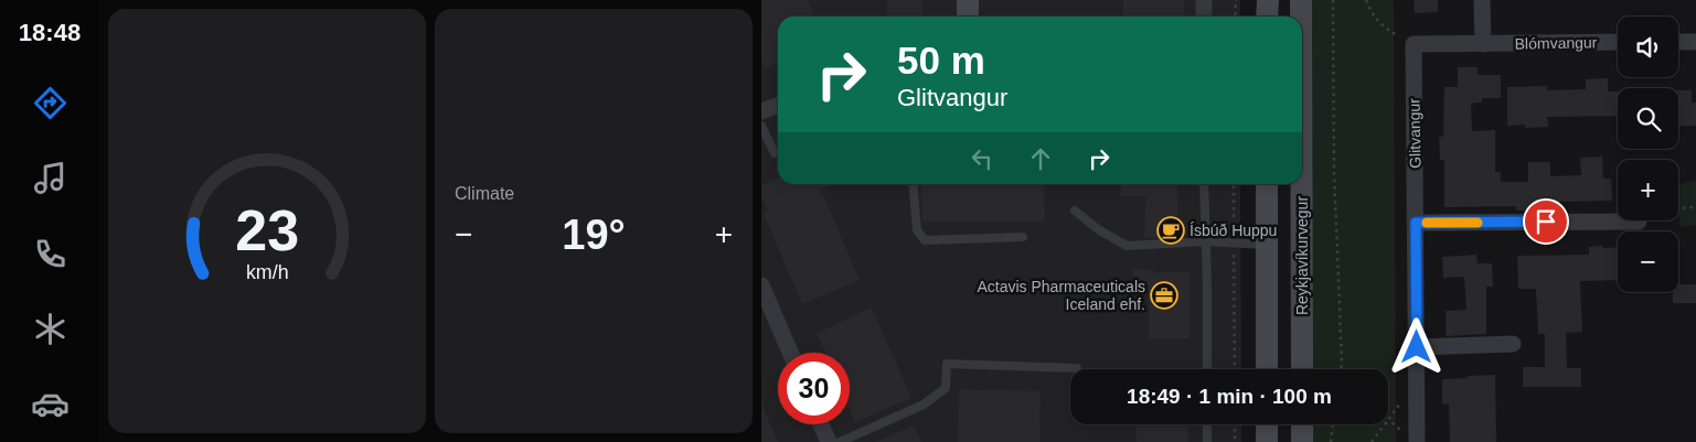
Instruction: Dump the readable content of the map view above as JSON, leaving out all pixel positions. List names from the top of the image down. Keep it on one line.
{"streets":{"main road":["Reykjavíkurvegur"],"street":["Blómvangur","Glitvangur"]},"crossings":[["Blómvangur","Glitvangur"]],"places":{"cafe":["Ísbúð Huppu"],"office":["Actavis Pharmaceuticals Iceland ehf."]},"page":{"tabs":"18:48","tile":"Climate","map_buttons":["+","−"],"turn":["50 m","Glitvangur"],"heat":["−","19°","+"],"limit":"30","trip":"18:49 · 1 min · 100 m","gauge":["23","km/h"]}}
